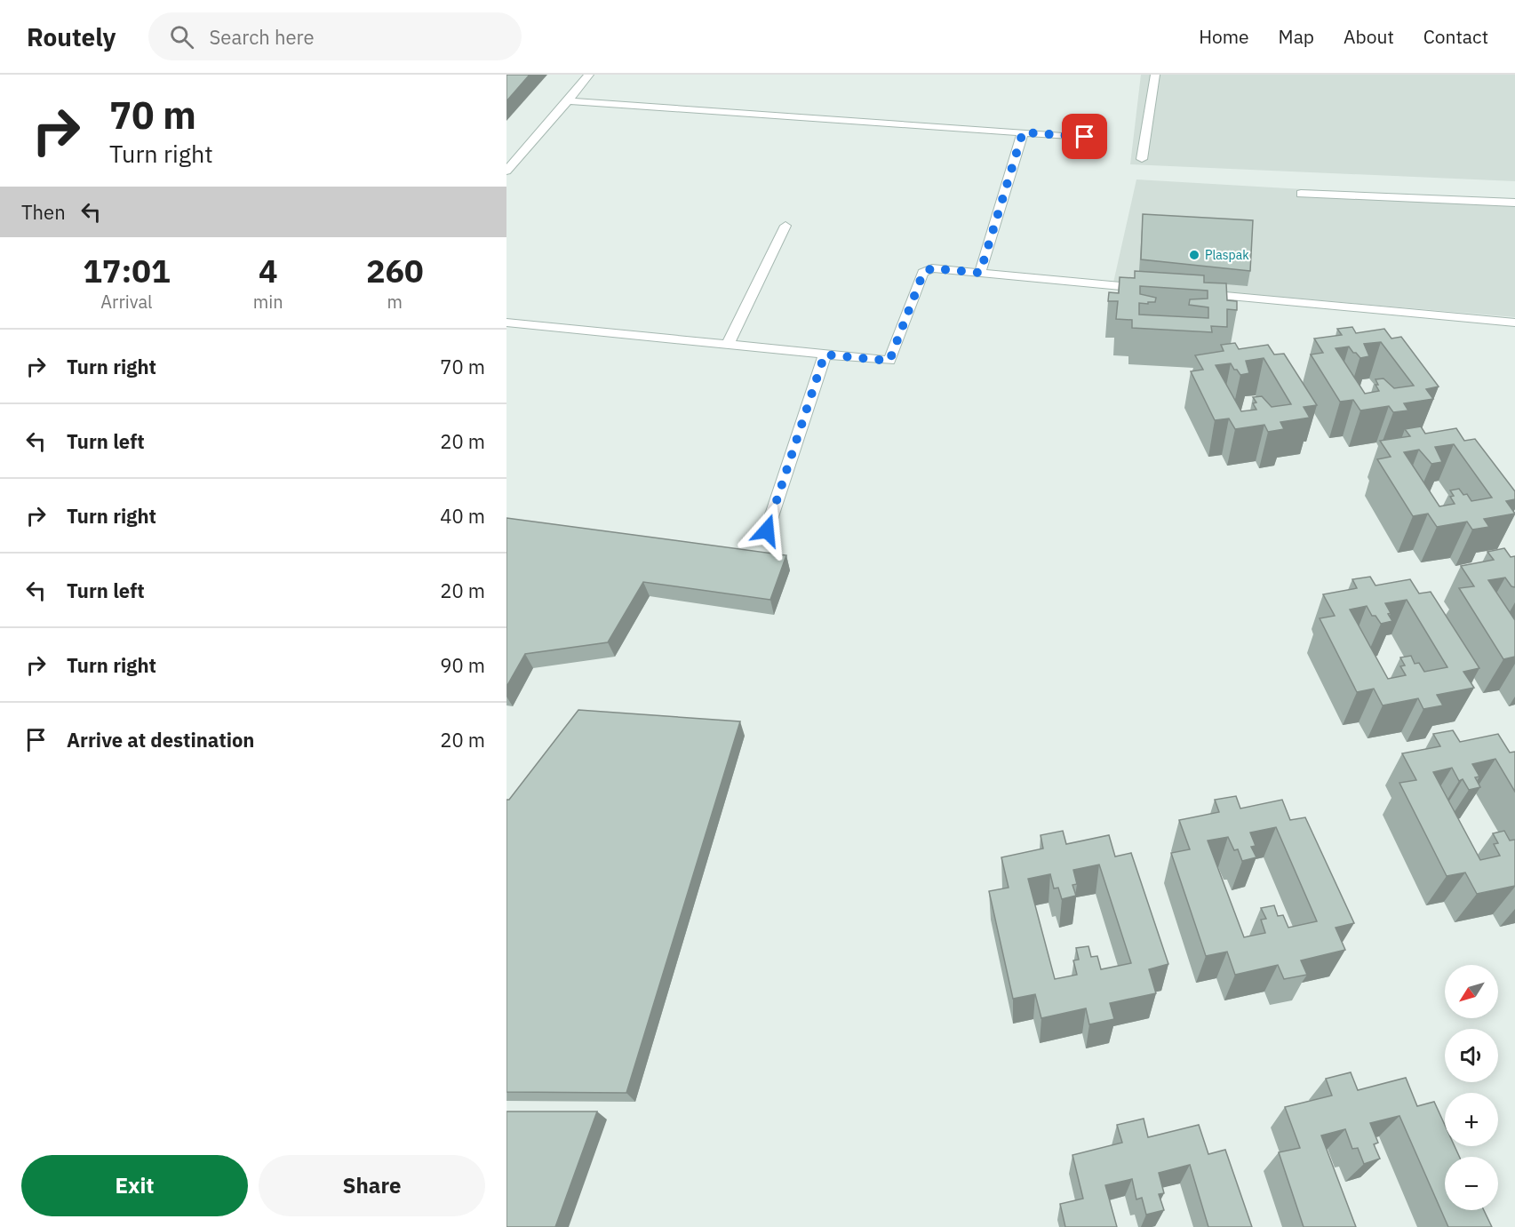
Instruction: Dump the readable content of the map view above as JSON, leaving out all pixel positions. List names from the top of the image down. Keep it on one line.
{"places":["Plaspak"],"north":"bottom left","page":{"header":"Routely","search":"Search here","nav":["Home","Map","About","Contact"],"turn":["70 m","Turn right"],"then":"Then","eta":["17:01","Arrival","4","min","260","m"],"list":[{"name":"Turn right","value":"70 m"},{"name":"Turn left","value":"20 m"},{"name":"Turn right","value":"40 m"},{"name":"Turn left","value":"20 m"},{"name":"Turn right","value":"90 m"},{"name":"Arrive at destination","value":"20 m"}],"map_buttons":["+","−"],"buttons":["Exit","Share"]}}
